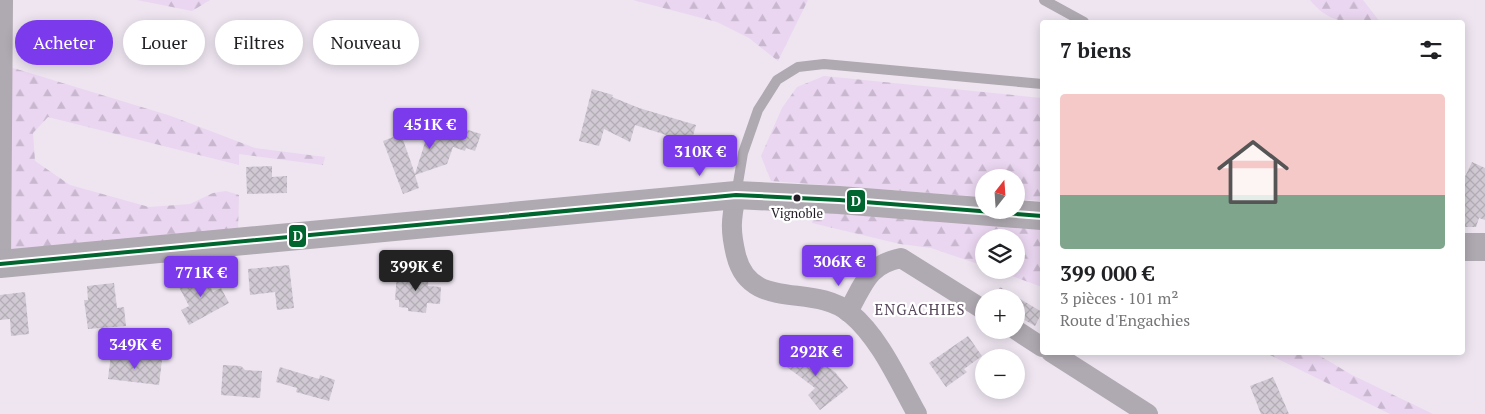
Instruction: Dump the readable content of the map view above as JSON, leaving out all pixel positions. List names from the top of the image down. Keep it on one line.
{"districts":["ENGACHIES"],"places":["Vignoble"],"lines":["transit line D"],"north":"top","page":{"chip":["Acheter","Louer","Filtres","Nouveau"],"heading":"7 biens","list":[{"name":"399 000 €","note":"3 pièces · 101 m² · Route d'Engachies"}],"price":["451K €","310K €","306K €","399K €","771K €","349K €","292K €"],"map_buttons":["+","−"]}}
